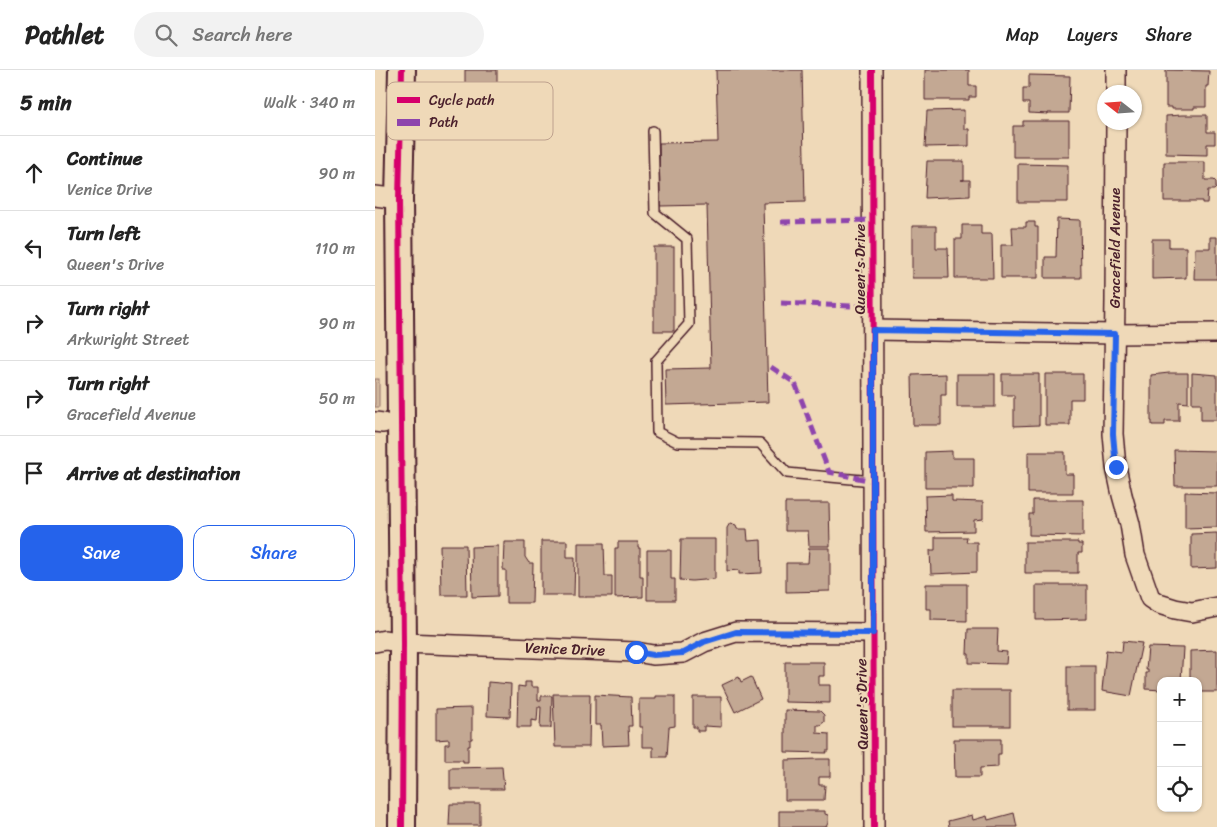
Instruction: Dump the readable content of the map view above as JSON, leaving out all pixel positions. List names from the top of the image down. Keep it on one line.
{"streets":{"street":["Gracefield Avenue","Queen's Drive","Venice Drive"]},"crossings":[["Queen's Drive","Venice Drive"]],"legend":["Cycle path","Path"],"north":"left","page":{"header":"Pathlet","search":"Search here","nav":["Map","Layers","Share"],"heading":["5 min","Walk · 340 m"],"list":[["Continue","Venice Drive","90 m"],["Turn left","Queen's Drive","110 m"],["Turn right","Arkwright Street","90 m"],["Turn right","Gracefield Avenue","50 m"],"Arrive at destination"],"buttons":["Save","Share"],"map_buttons":["+","−"]}}
